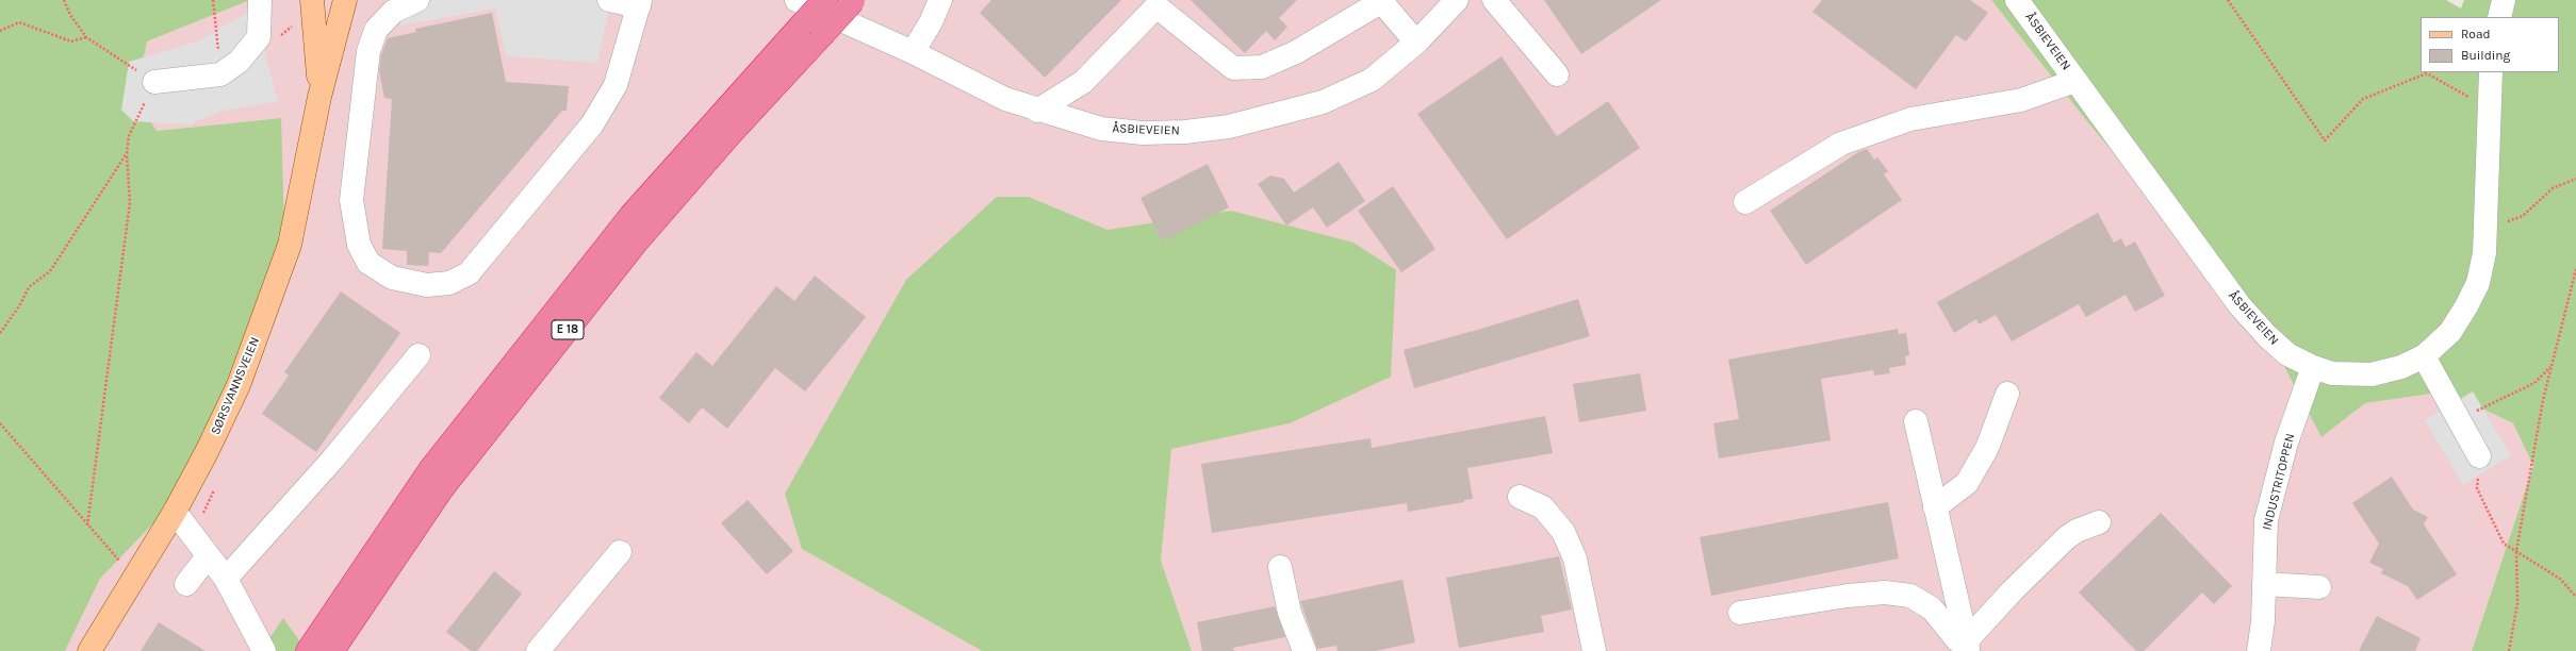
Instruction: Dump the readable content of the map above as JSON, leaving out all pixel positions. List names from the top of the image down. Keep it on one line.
{"streets":{"highway":["E 18"],"main road":["SØRSVANNSVEIEN"],"street":["ÅSBIEVEIEN","INDUSTRITOPPEN"]},"crossings":[["ÅSBIEVEIEN","INDUSTRITOPPEN"]],"legend":["Road","Building"]}
